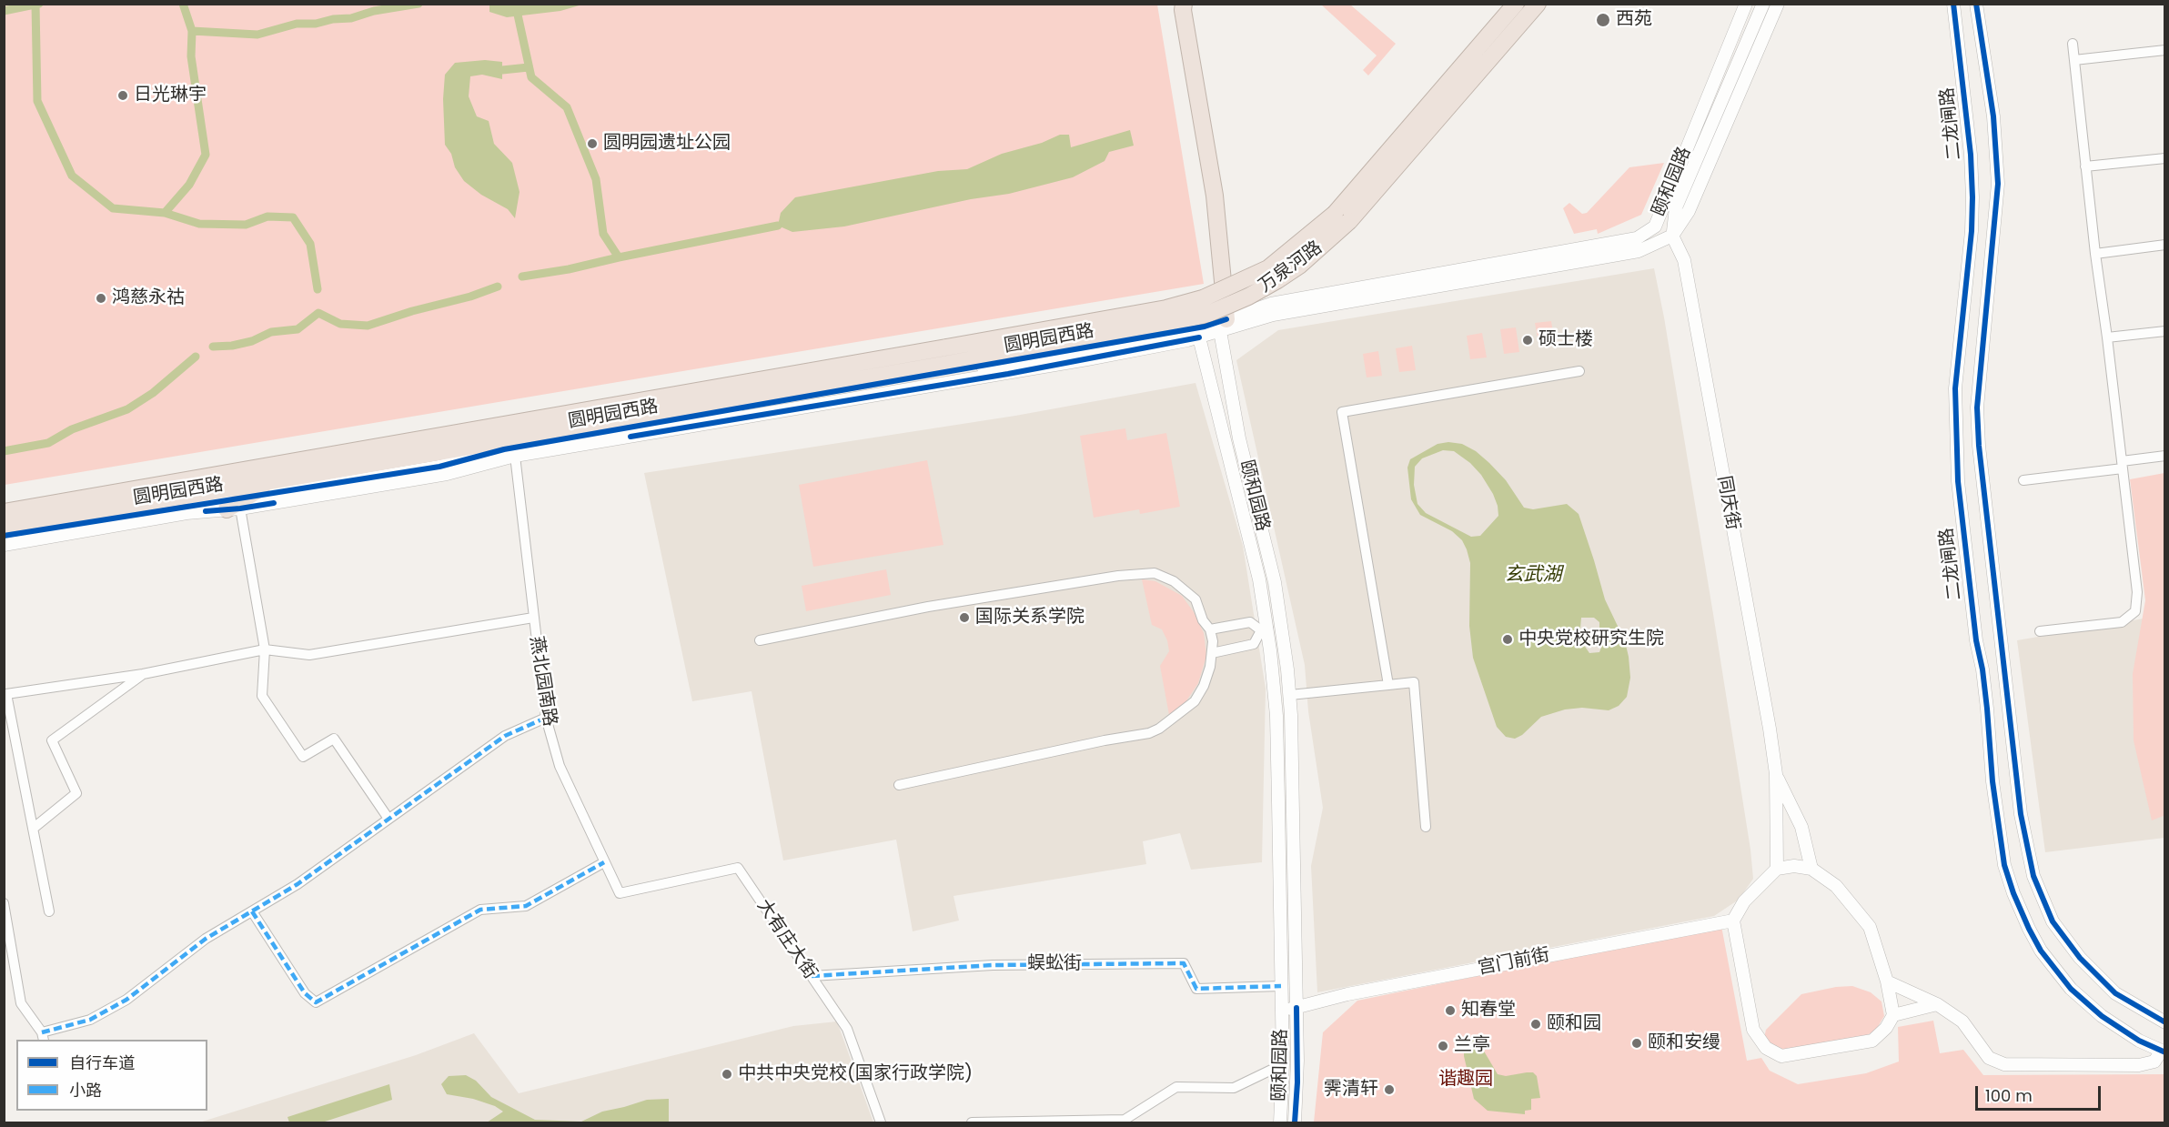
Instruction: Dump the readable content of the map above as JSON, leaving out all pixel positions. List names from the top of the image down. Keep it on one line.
{"streets":{"highway":["万泉河路","圆明园西路"],"main road":["二龙闸路","颐和园路","同庆街","宫门前街"],"street":["燕北园南路","大有庄大街","蜈蚣街"]},"crossings":[["颐和园路","圆明园西路"],["颐和园路","同庆街"],["颐和园路","宫门前街"],["颐和园路","蜈蚣街"],["万泉河路","圆明园西路"],["圆明园西路","燕北园南路"],["燕北园南路","大有庄大街"],["大有庄大街","蜈蚣街"]],"water":["玄武湖"],"parks":["谐趣园"],"places":["西苑","日光琳宇","圆明园遗址公园","鸿慈永祜","硕士楼","国际关系学院","中央党校研究生院","知春堂","颐和园","颐和安缦","兰亭","中共中央党校(国家行政学院)","霁清轩"],"legend":["自行车道","小路"],"scale_bar":"100 m"}
